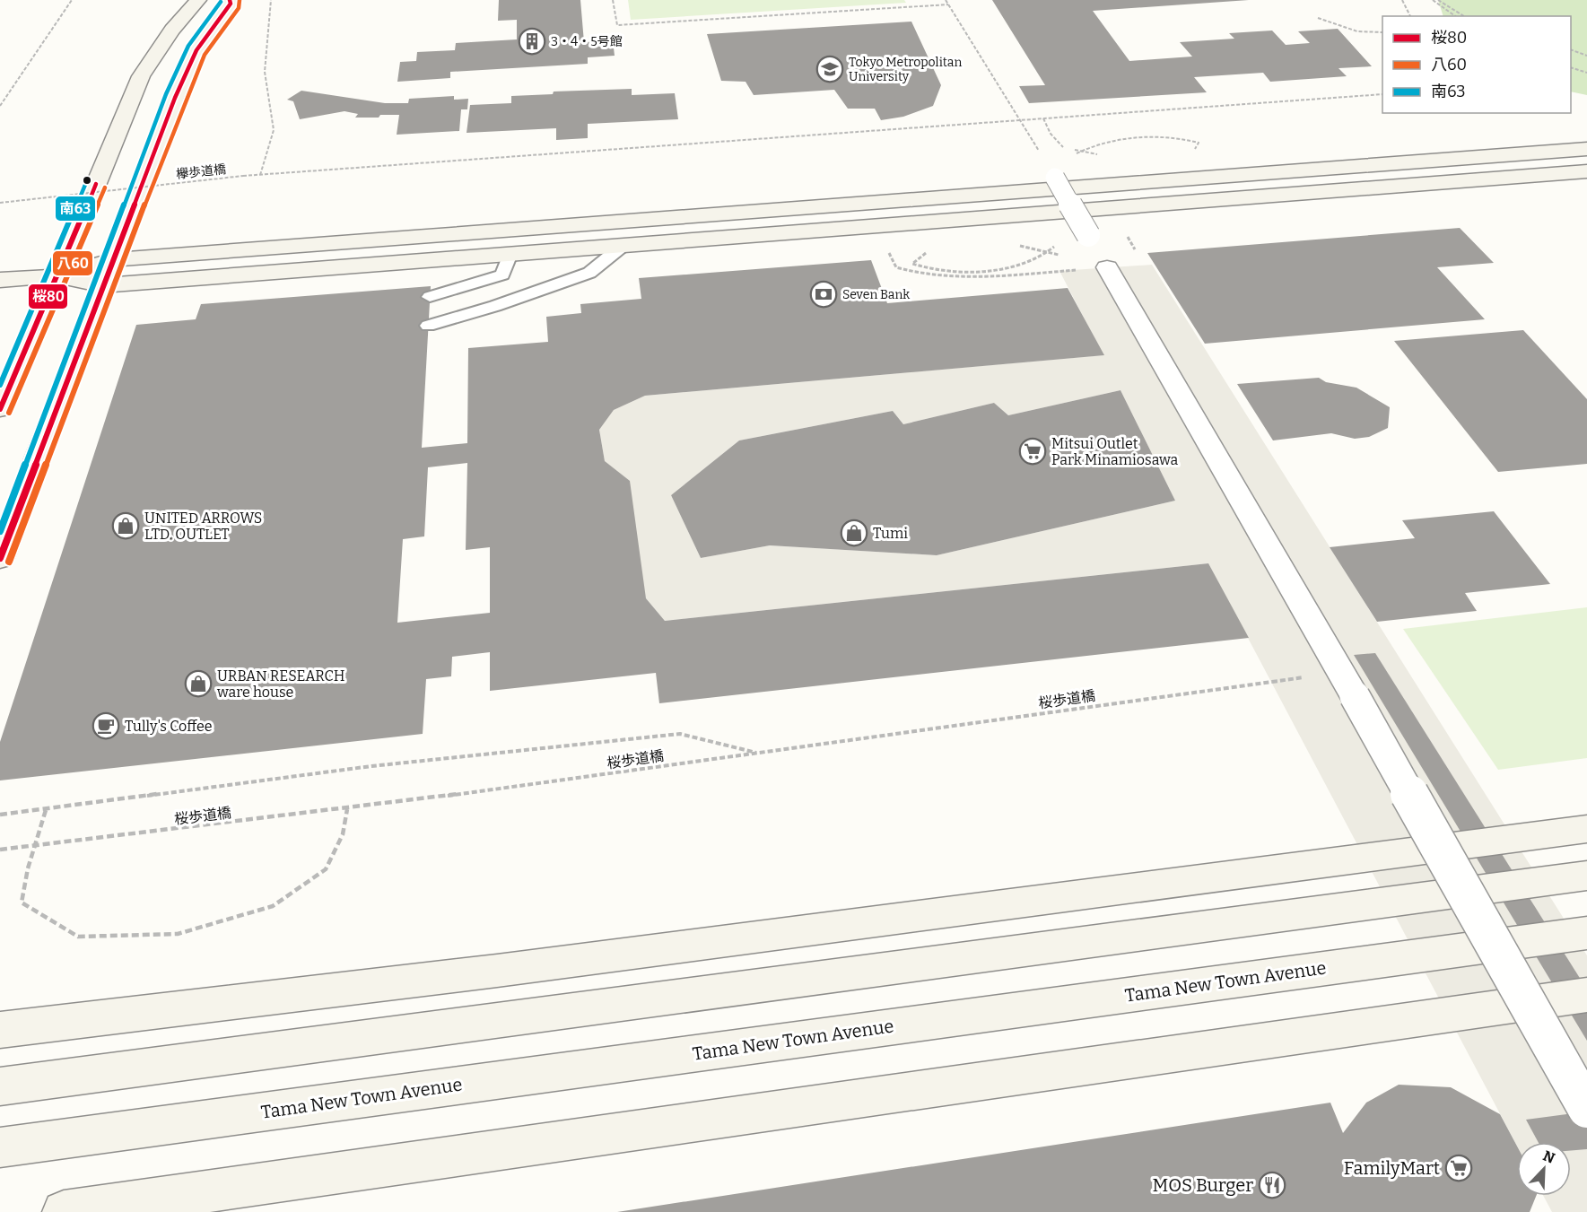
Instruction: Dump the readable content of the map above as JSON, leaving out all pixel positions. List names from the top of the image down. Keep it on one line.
{"streets":{"street":["Tama New Town Avenue"],"path":["欅歩道橋","桜歩道橋"]},"places":{"building":["3・4・5号館"],"school or university":["Tokyo Metropolitan University"],"bank":["Seven Bank"],"supermarket":["Mitsui Outlet Park Minamiosawa","FamilyMart"],"shop":["UNITED ARROWS LTD. OUTLET","Tumi","URBAN RESEARCH ware house"],"cafe":["Tully's Coffee"],"restaurant":["MOS Burger"]},"lines":["transit line 桜80","transit line 八60","transit line 南63"],"legend":["桜80","八60","南63"],"north":"top right"}
